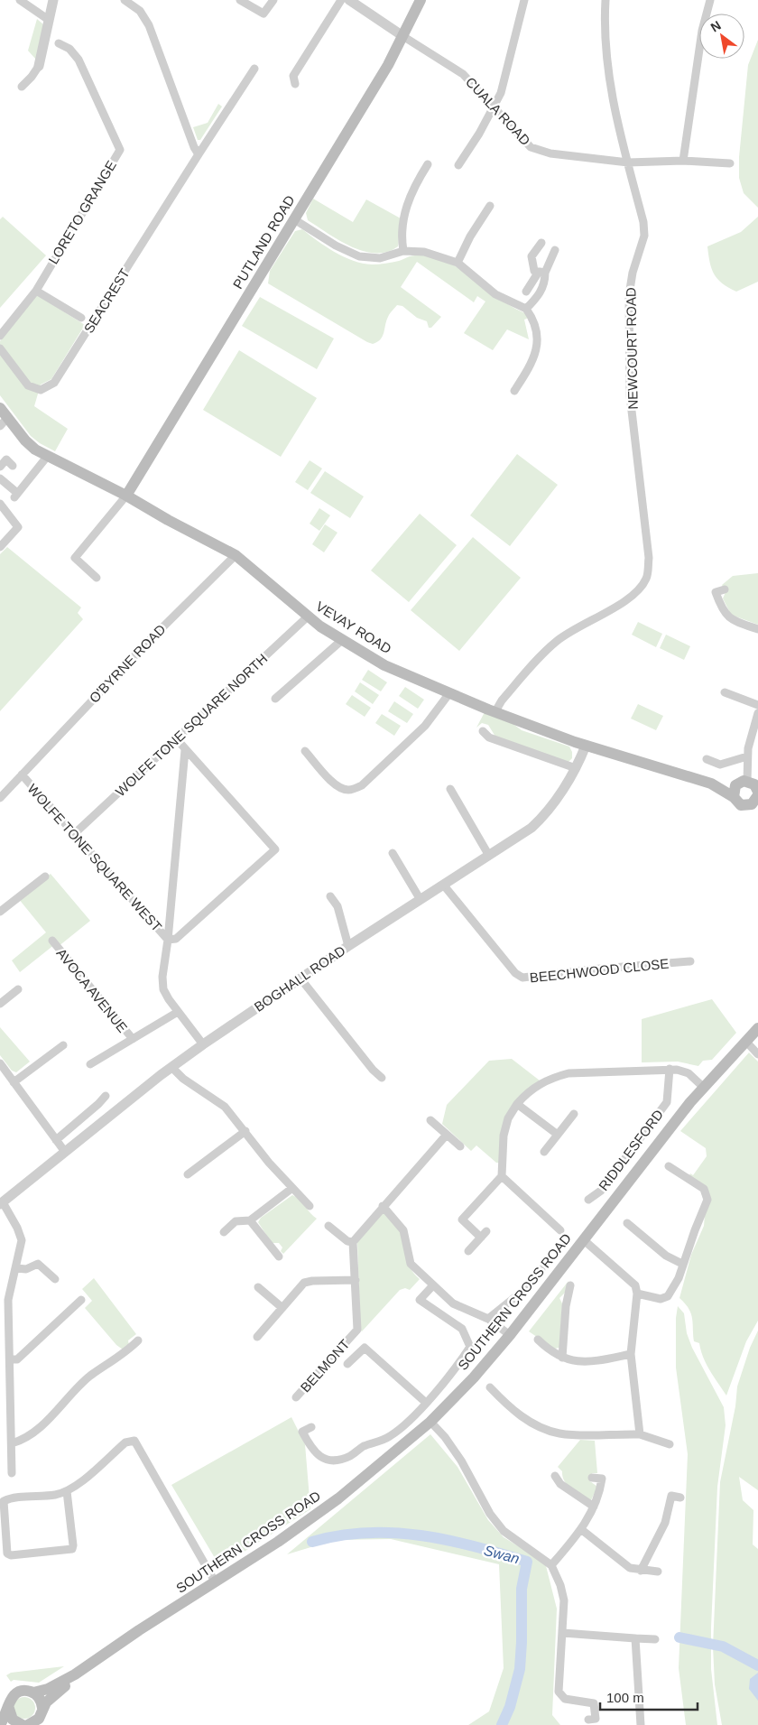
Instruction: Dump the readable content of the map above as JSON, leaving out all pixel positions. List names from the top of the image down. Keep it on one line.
{"streets":{"main road":["PUTLAND ROAD","VEVAY ROAD","SOUTHERN CROSS ROAD"],"street":["CUALA ROAD","LORETO GRANGE","SEACREST","NEWCOURT ROAD","O'BYRNE ROAD","WOLFE TONE SQUARE NORTH","WOLFE TONE SQUARE WEST","BEECHWOOD CLOSE","BOGHALL ROAD","AVOCA AVENUE","RIDDLESFORD","BELMONT"]},"crossings":[["CUALA ROAD","PUTLAND ROAD"],["CUALA ROAD","NEWCOURT ROAD"],["PUTLAND ROAD","VEVAY ROAD"],["NEWCOURT ROAD","VEVAY ROAD"],["VEVAY ROAD","O'BYRNE ROAD"],["VEVAY ROAD","WOLFE TONE SQUARE NORTH"],["VEVAY ROAD","BOGHALL ROAD"],["O'BYRNE ROAD","WOLFE TONE SQUARE WEST"],["WOLFE TONE SQUARE NORTH","WOLFE TONE SQUARE WEST"],["WOLFE TONE SQUARE WEST","BOGHALL ROAD"],["WOLFE TONE SQUARE WEST","AVOCA AVENUE"],["BEECHWOOD CLOSE","BOGHALL ROAD"]],"water":["Swan"],"scale_bar":"100 m","north":"top left"}
